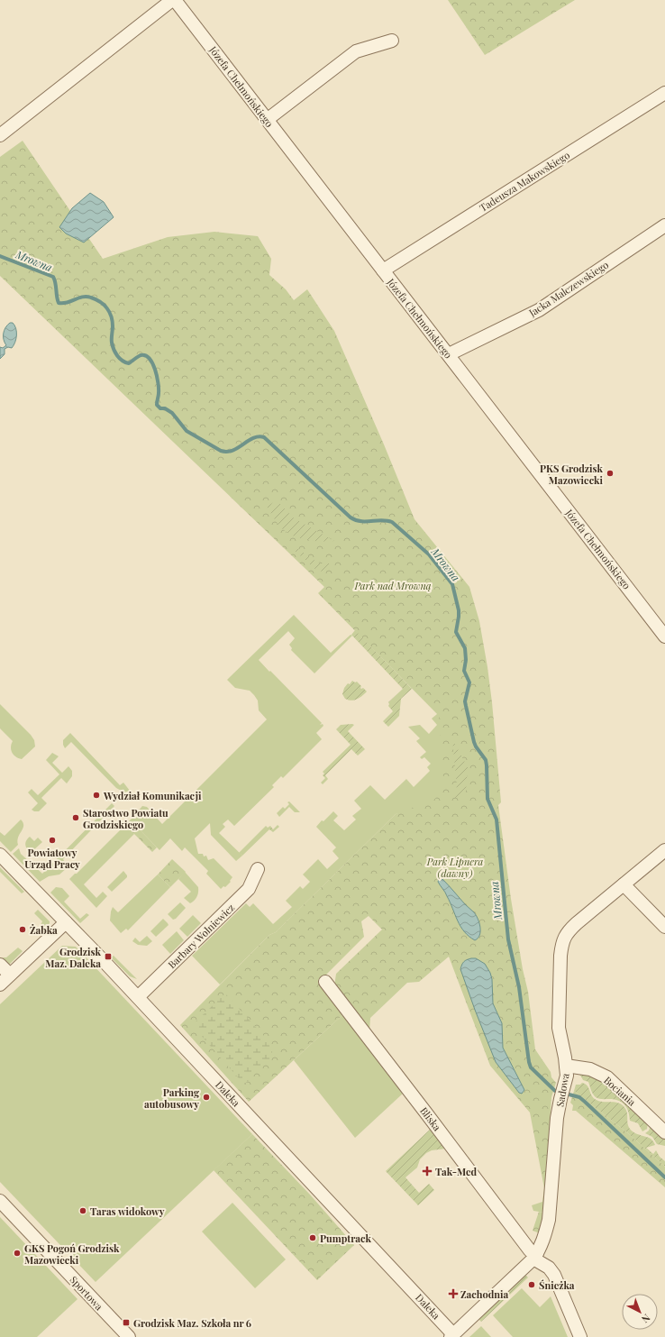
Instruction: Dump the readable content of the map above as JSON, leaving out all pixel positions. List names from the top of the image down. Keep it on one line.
{"streets":{"street":["Józefa Chełmońskiego","Tadeusza Makowskiego","Jacka Malczewskiego","Barbary Wolniewicz","Sadowa","Bociania","Daleka","Bliska","Sportowa"]},"crossings":[["Józefa Chełmońskiego","Tadeusza Makowskiego"],["Józefa Chełmońskiego","Jacka Malczewskiego"],["Barbary Wolniewicz","Daleka"],["Sadowa","Bociania"],["Sadowa","Daleka"],["Sadowa","Bliska"]],"water":["Mrowna"],"parks":["Park nad Mrowną","Park Lipnera (dawny)"],"places":{"other":["PKS Grodzisk Mazowiecki","Wydział Komunikacji","Starostwo Powiatu Grodziskiego","Powiatowy Urząd Pracy","Żabka","Parking autobusowy","Taras widokowy","Pumptrack","GKS Pogoń Grodzisk Mazowiecki","Śnieżka"],"transit":["Grodzisk Maz. Daleka","Grodzisk Maz. Szkoła nr 6"],"health":["Tak-Med","Zachodnia"]},"north":"bottom right"}
